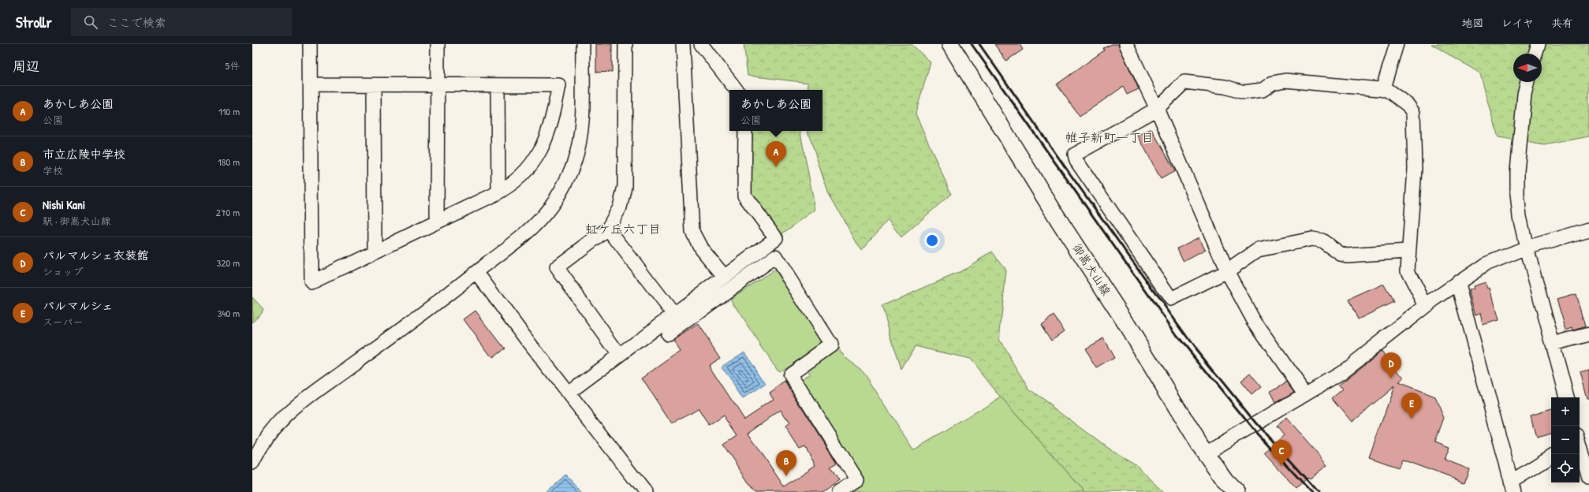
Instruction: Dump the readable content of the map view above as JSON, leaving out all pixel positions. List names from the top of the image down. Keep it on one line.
{"streets":{"main road":["御嵩犬山線"]},"districts":["帷子新町一丁目","虹ケ丘六丁目"],"north":"left","page":{"header":"Strollr","search":"ここで検索","nav":["地図","レイヤ","共有"],"heading":["周辺","5件"],"list":[{"mark":"A","name":"あかしあ公園","note":"公園","value":"110 m"},{"mark":"B","name":"市立広陵中学校","note":"学校","value":"180 m"},{"mark":"C","name":"Nishi Kani","note":"駅 · 御嵩犬山線","value":"270 m"},{"mark":"D","name":"パルマルシェ衣装館","note":"ショップ","value":"320 m"},{"mark":"E","name":"パルマルシェ","note":"スーパー","value":"340 m"}],"popup":["あかしあ公園","公園"],"pins":["A","D","E","C","B"],"map_buttons":["+","−"]}}
